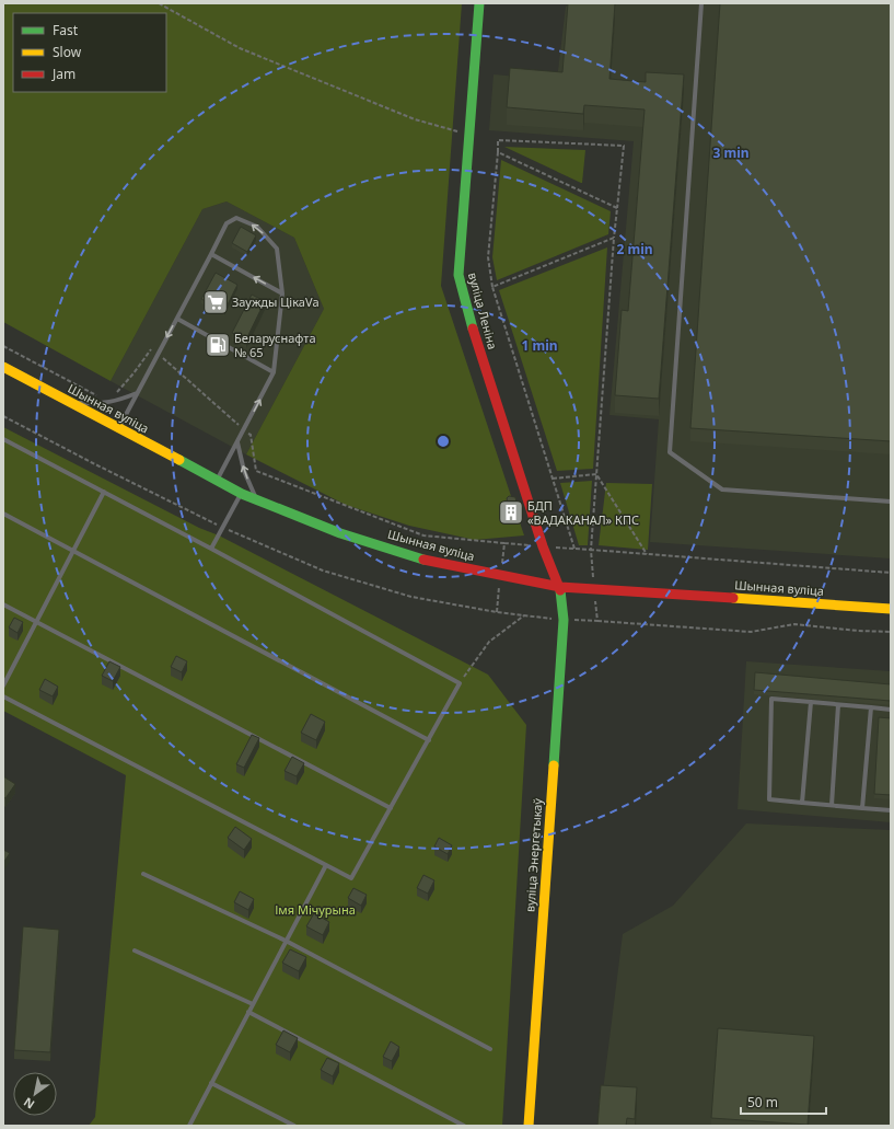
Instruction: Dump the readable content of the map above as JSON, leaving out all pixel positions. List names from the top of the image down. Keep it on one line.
{"streets":{"main road":["вуліца Леніна","Шынная вуліца","вуліца Энергетыкаў"]},"crossings":[["вуліца Леніна","Шынная вуліца"],["вуліца Леніна","вуліца Энергетыкаў"],["Шынная вуліца","вуліца Энергетыкаў"]],"parks":["Імя Мічурына"],"places":{"supermarket":["Заужды ЦікаVа"],"fuel station":["Беларуснафта № 65"],"building":["БДП «ВАДАКАНАЛ» КПС"]},"legend":["Fast","Slow","Jam"],"scale_bar":"50 m","north":"bottom left","rings":["3 min","2 min","1 min"]}
